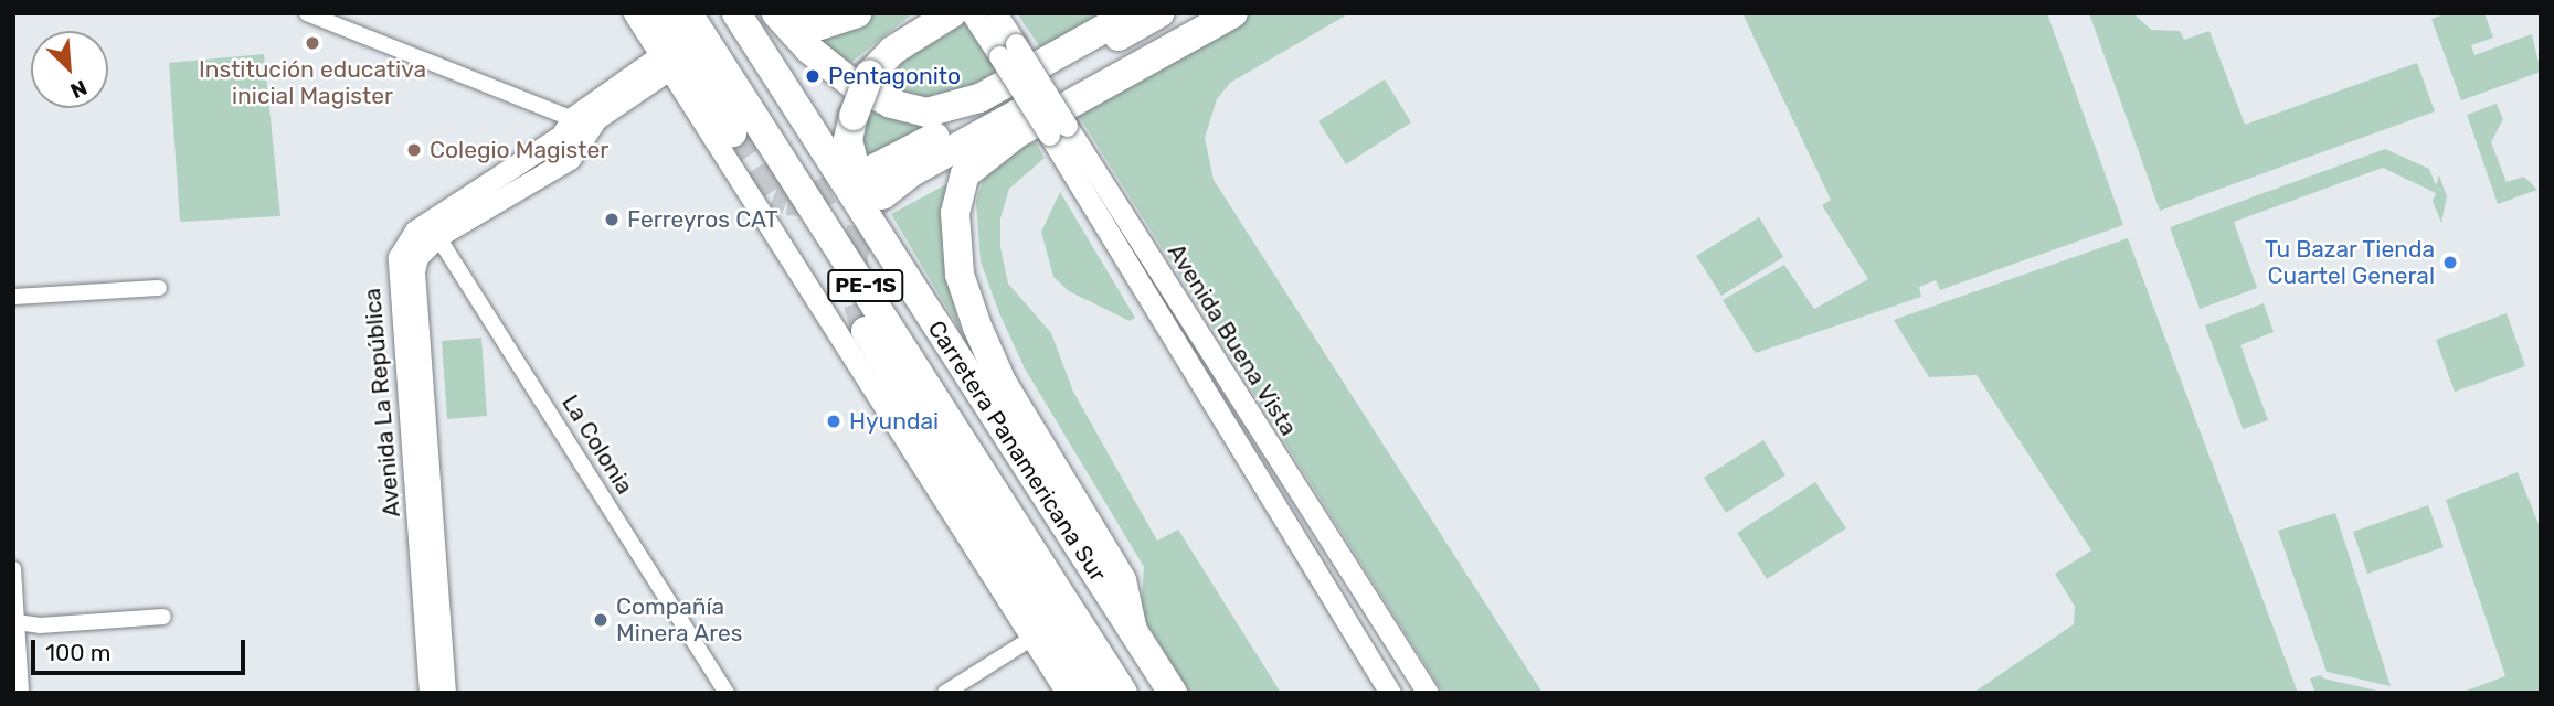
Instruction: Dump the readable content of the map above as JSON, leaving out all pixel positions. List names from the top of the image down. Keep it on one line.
{"streets":{"highway":["PE-1S","Carretera Panamericana Sur"],"street":["Avenida Buena Vista","Avenida La República","La Colonia"]},"crossings":[["Avenida La República","La Colonia"]],"places":["Institución educativa inicial Magister","Pentagonito","Colegio Magister","Ferreyros CAT","Tu Bazar Tienda Cuartel General","Hyundai","Compañía Minera Ares"],"scale_bar":"100 m","north":"bottom right"}
